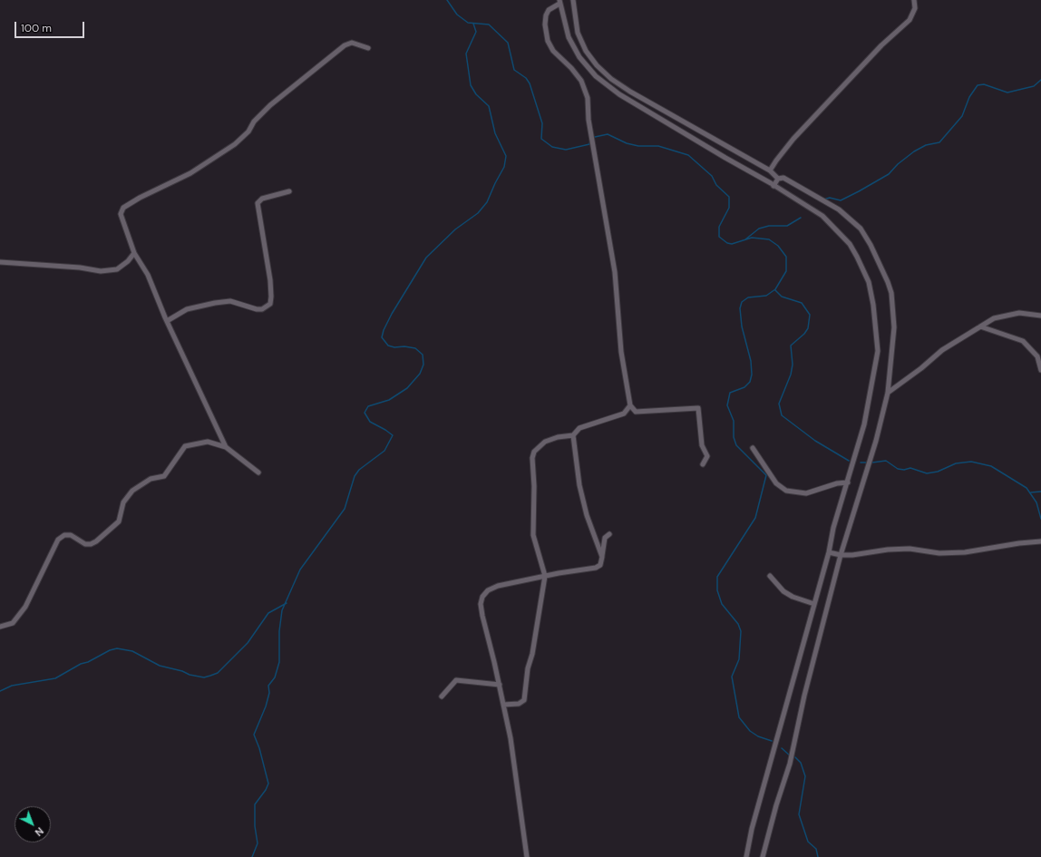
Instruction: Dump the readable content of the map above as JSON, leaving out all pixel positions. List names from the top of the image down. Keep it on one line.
{"scale_bar":"100 m","north":"bottom right"}
